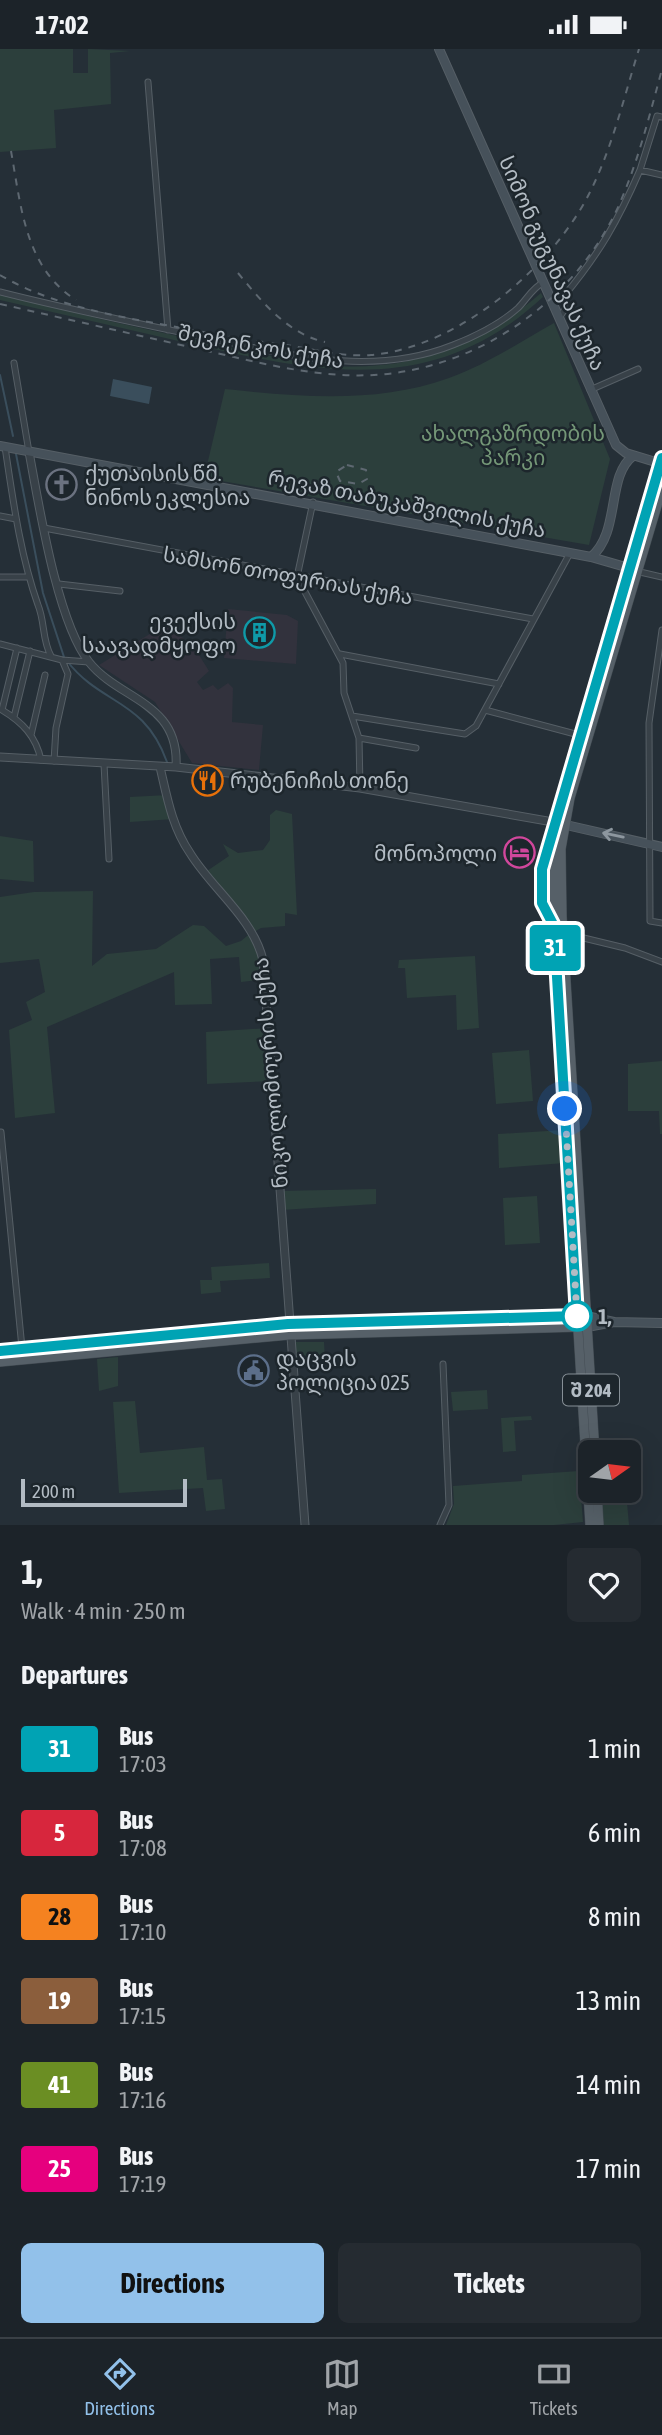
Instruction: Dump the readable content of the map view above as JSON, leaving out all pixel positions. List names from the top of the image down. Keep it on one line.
{"streets":{"main road":["სიმონ გუგუნავას ქუჩა","რევაზ თაბუკაშვილის ქუჩა","შ 204"],"street":["შევჩენკოს ქუჩა","სამსონ თოფურიას ქუჩა","ნიკო ლომოურის ქუჩა"]},"crossings":[["სიმონ გუგუნავას ქუჩა","შევჩენკოს ქუჩა"],["რევაზ თაბუკაშვილის ქუჩა","შ 204"]],"parks":["ახალგაზრდობის პარკი"],"places":{"church":["ქუთაისის წმ. ნინოს ეკლესია"],"building":["ევექსის საავადმყოფო"],"restaurant":["რუბენიჩის თონე"],"hotel":["მონოპოლი"],"other":["1,"],"public building":["დაცვის პოლიცია 025"]},"lines":["bus line 31"],"scale_bar":"200 m","north":"right","page":{"status":"17:02","on_map":"31","scale":"200 m","heading":[["1,","Walk · 4 min · 250 m"],"Departures"],"list":[{"mark":"31","name":"Bus","note":"17:03","value":"1 min"},{"mark":"5","name":"Bus","note":"17:08","value":"6 min"},{"mark":"28","name":"Bus","note":"17:10","value":"8 min"},{"mark":"19","name":"Bus","note":"17:15","value":"13 min"},{"mark":"41","name":"Bus","note":"17:16","value":"14 min"},{"mark":"25","name":"Bus","note":"17:19","value":"17 min"}],"buttons":["Directions","Tickets"],"tabs":["Directions","Map","Tickets"]}}
